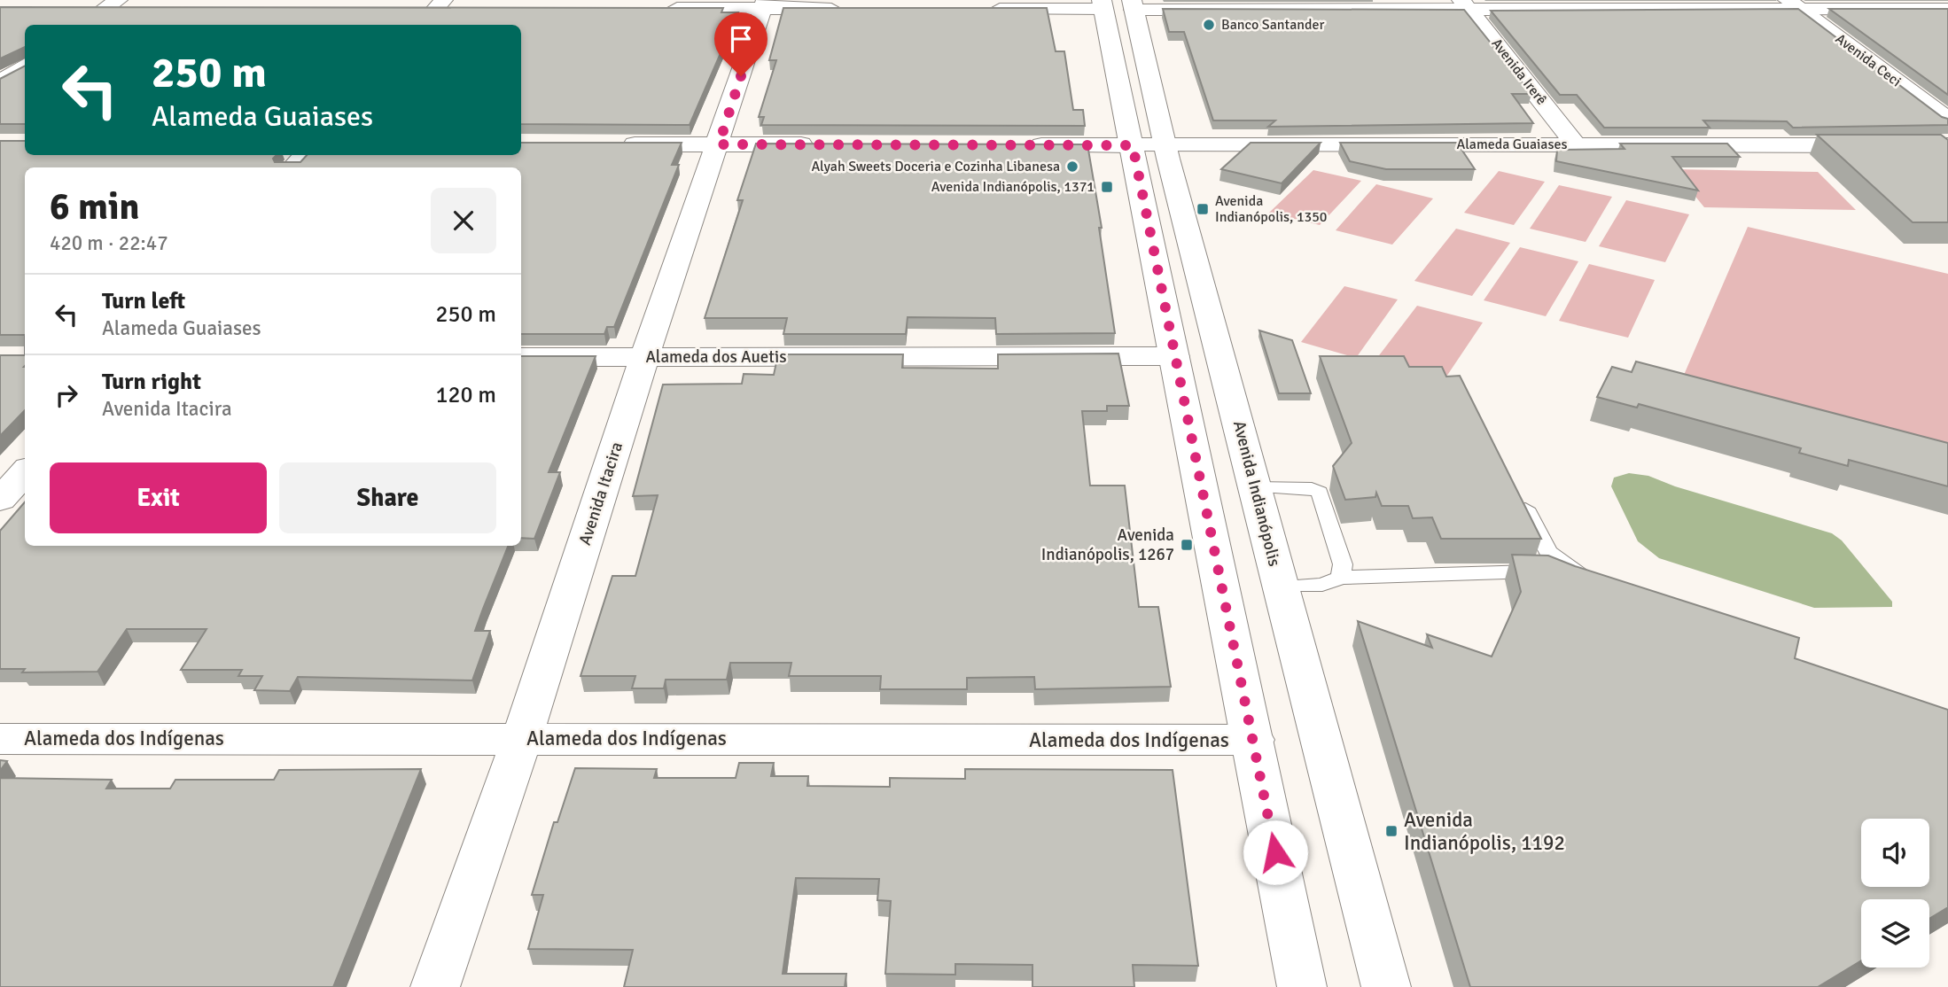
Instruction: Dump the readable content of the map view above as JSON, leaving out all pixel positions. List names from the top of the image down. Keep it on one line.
{"streets":{"street":["Avenida Ceci","Avenida Irerê","Alameda Guaiases","Alameda dos Auetis","Avenida Itacira","Avenida Indianópolis","Alameda dos Indígenas"]},"crossings":[["Avenida Irerê","Alameda Guaiases"],["Alameda Guaiases","Avenida Indianópolis"],["Alameda dos Auetis","Avenida Itacira"],["Avenida Itacira","Alameda dos Indígenas"]],"places":{"other":["Banco Santander","Alyah Sweets Doceria e Cozinha Libanesa"],"transit":["Avenida Indianópolis, 1371","Avenida Indianópolis, 1350","Avenida Indianópolis, 1267","Avenida Indianópolis, 1192"]},"page":{"turn":["250 m","Alameda Guaiases"],"heading":["6 min","420 m · 22:47"],"list":[{"name":"Turn left","note":"Alameda Guaiases","value":"250 m"},{"name":"Turn right","note":"Avenida Itacira","value":"120 m"}],"buttons":["Exit","Share"]}}
